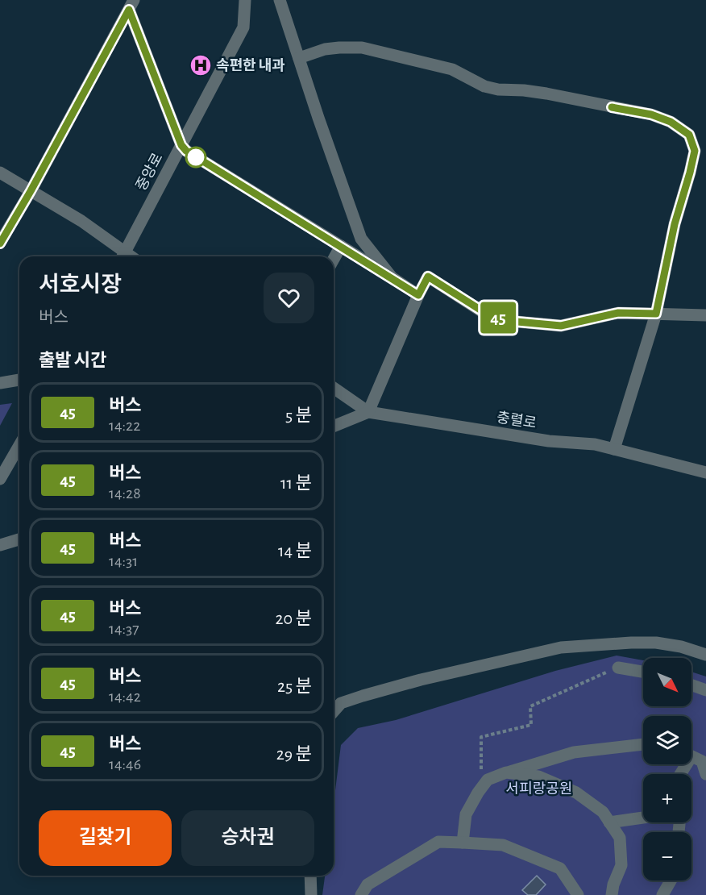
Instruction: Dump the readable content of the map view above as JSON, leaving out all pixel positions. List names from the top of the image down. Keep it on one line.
{"streets":{"street":["중앙로","충렬로"]},"parks":["서피랑공원"],"places":{"hospital":["속편한 내과"]},"lines":["bus line 45"],"north":"bottom right","page":{"on_map":"45","heading":[["서호시장","버스"],"출발 시간"],"list":[{"mark":"45","name":"버스","note":"14:22","value":"5 분"},{"mark":"45","name":"버스","note":"14:28","value":"11 분"},{"mark":"45","name":"버스","note":"14:31","value":"14 분"},{"mark":"45","name":"버스","note":"14:37","value":"20 분"},{"mark":"45","name":"버스","note":"14:42","value":"25 분"},{"mark":"45","name":"버스","note":"14:46","value":"29 분"}],"map_buttons":["+","−"],"buttons":["길찾기","승차권"]}}
